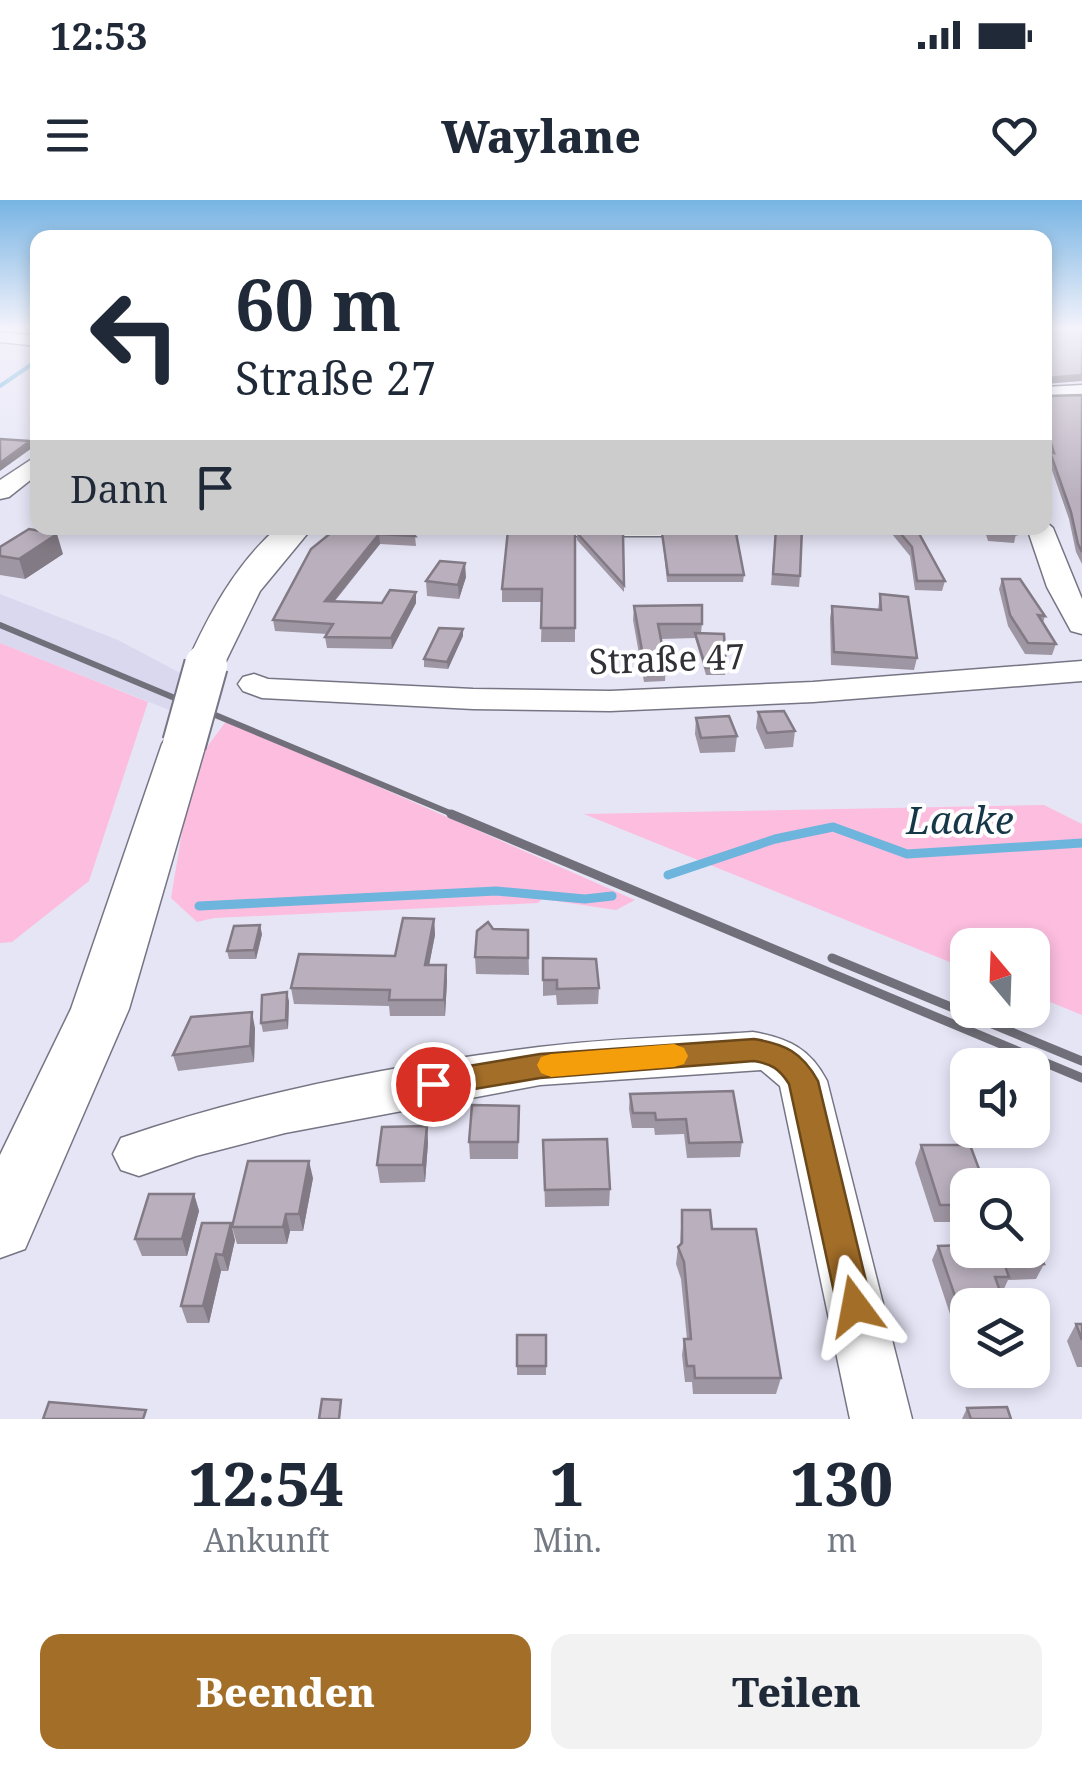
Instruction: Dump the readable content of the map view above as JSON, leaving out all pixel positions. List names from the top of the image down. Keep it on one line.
{"streets":{"street":["Straße 47"]},"water":["Laake"],"north":"top","page":{"status":"12:53","header":"Waylane","turn":["60 m","Straße 27"],"then":"Dann","eta":["12:54","Ankunft","1","Min.","130","m"],"buttons":["Beenden","Teilen"]}}
